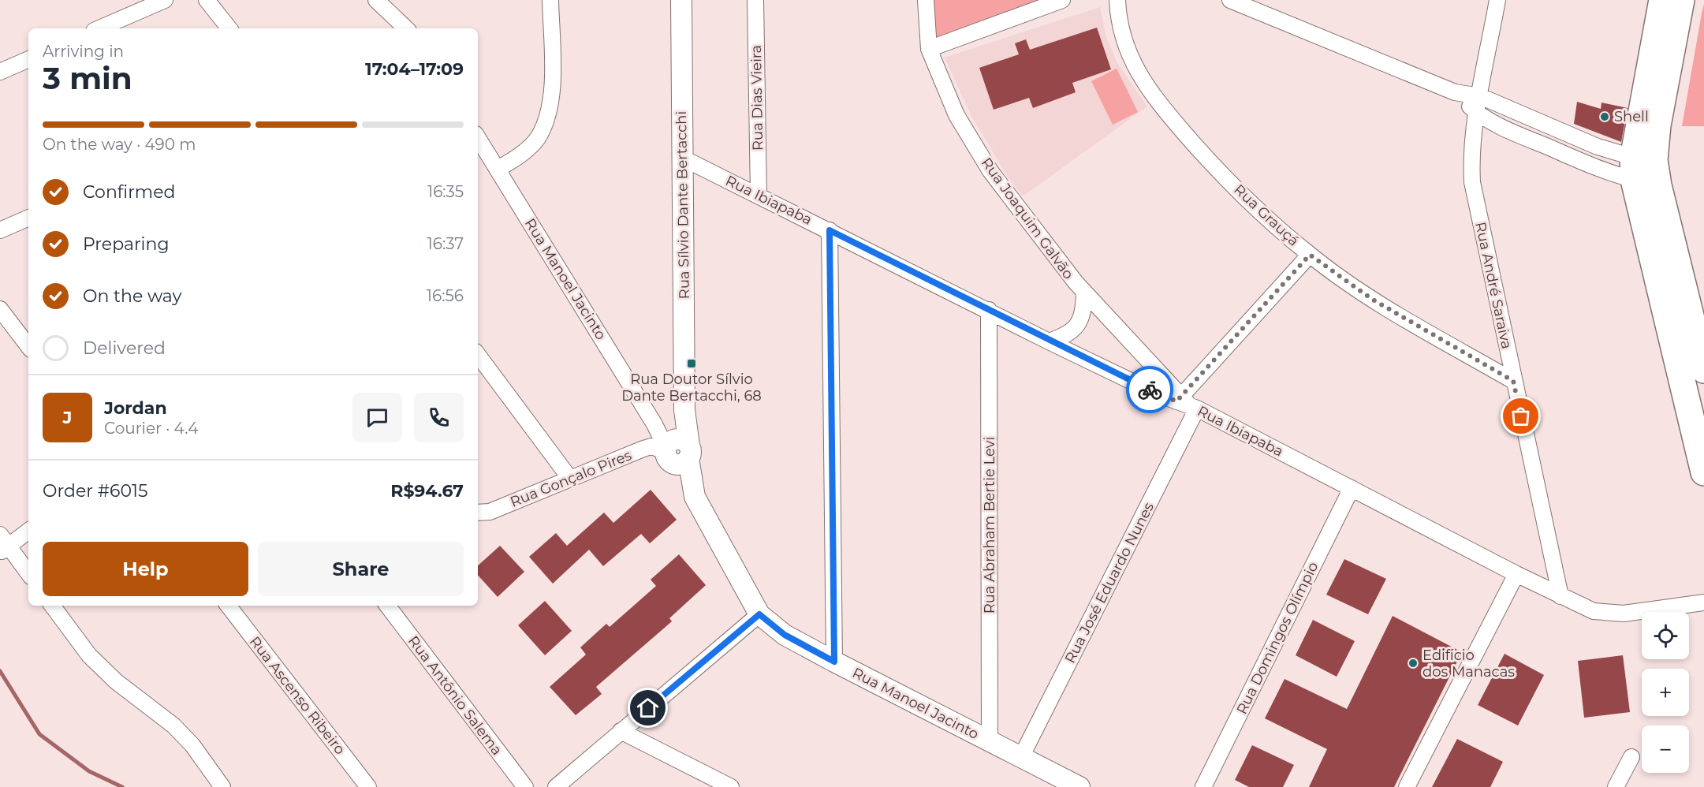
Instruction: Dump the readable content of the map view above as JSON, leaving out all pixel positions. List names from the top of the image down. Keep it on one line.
{"streets":{"street":["Rua Dias Vieira","Rua Ibiapaba","Rua Sílvio Dante Bertacchi","Rua Grauçá","Rua Joaquim Galvão","Rua Manoel Jacinto","Rua André Saraiva","Rua Gonçalo Pires","Rua Abraham Bertie Levi","Rua José Eduardo Nunes","Rua Domingos Olímpio","Rua Ascenso Ribeiro","Rua Antônio Salema"]},"crossings":[["Rua Dias Vieira","Rua Ibiapaba"],["Rua Ibiapaba","Rua Sílvio Dante Bertacchi"],["Rua Ibiapaba","Rua Joaquim Galvão"],["Rua Ibiapaba","Rua André Saraiva"],["Rua Ibiapaba","Rua Abraham Bertie Levi"],["Rua Ibiapaba","Rua José Eduardo Nunes"],["Rua Ibiapaba","Rua Domingos Olímpio"],["Rua Sílvio Dante Bertacchi","Rua Manoel Jacinto"],["Rua Sílvio Dante Bertacchi","Rua Gonçalo Pires"],["Rua Grauçá","Rua André Saraiva"],["Rua Grauçá","Rua José Eduardo Nunes"],["Rua Joaquim Galvão","Rua José Eduardo Nunes"],["Rua Manoel Jacinto","Rua Gonçalo Pires"],["Rua Manoel Jacinto","Rua Abraham Bertie Levi"],["Rua Manoel Jacinto","Rua José Eduardo Nunes"]],"places":{"other":["Shell","Edificio dos Manacas"],"transit":["Rua Doutor Sílvio Dante Bertacchi, 68"]},"page":{"heading":["3 min","Arriving in","17:04–17:09"],"panel":["Jordan","Courier · 4.4","Order #6015","R$94.67"],"bar":"On the way · 490 m","list":[["Confirmed","16:35"],["Preparing","16:37"],["On the way","16:56"],"Delivered"],"round":"J","buttons":["Help","Share"],"map_buttons":["+","−"]}}
